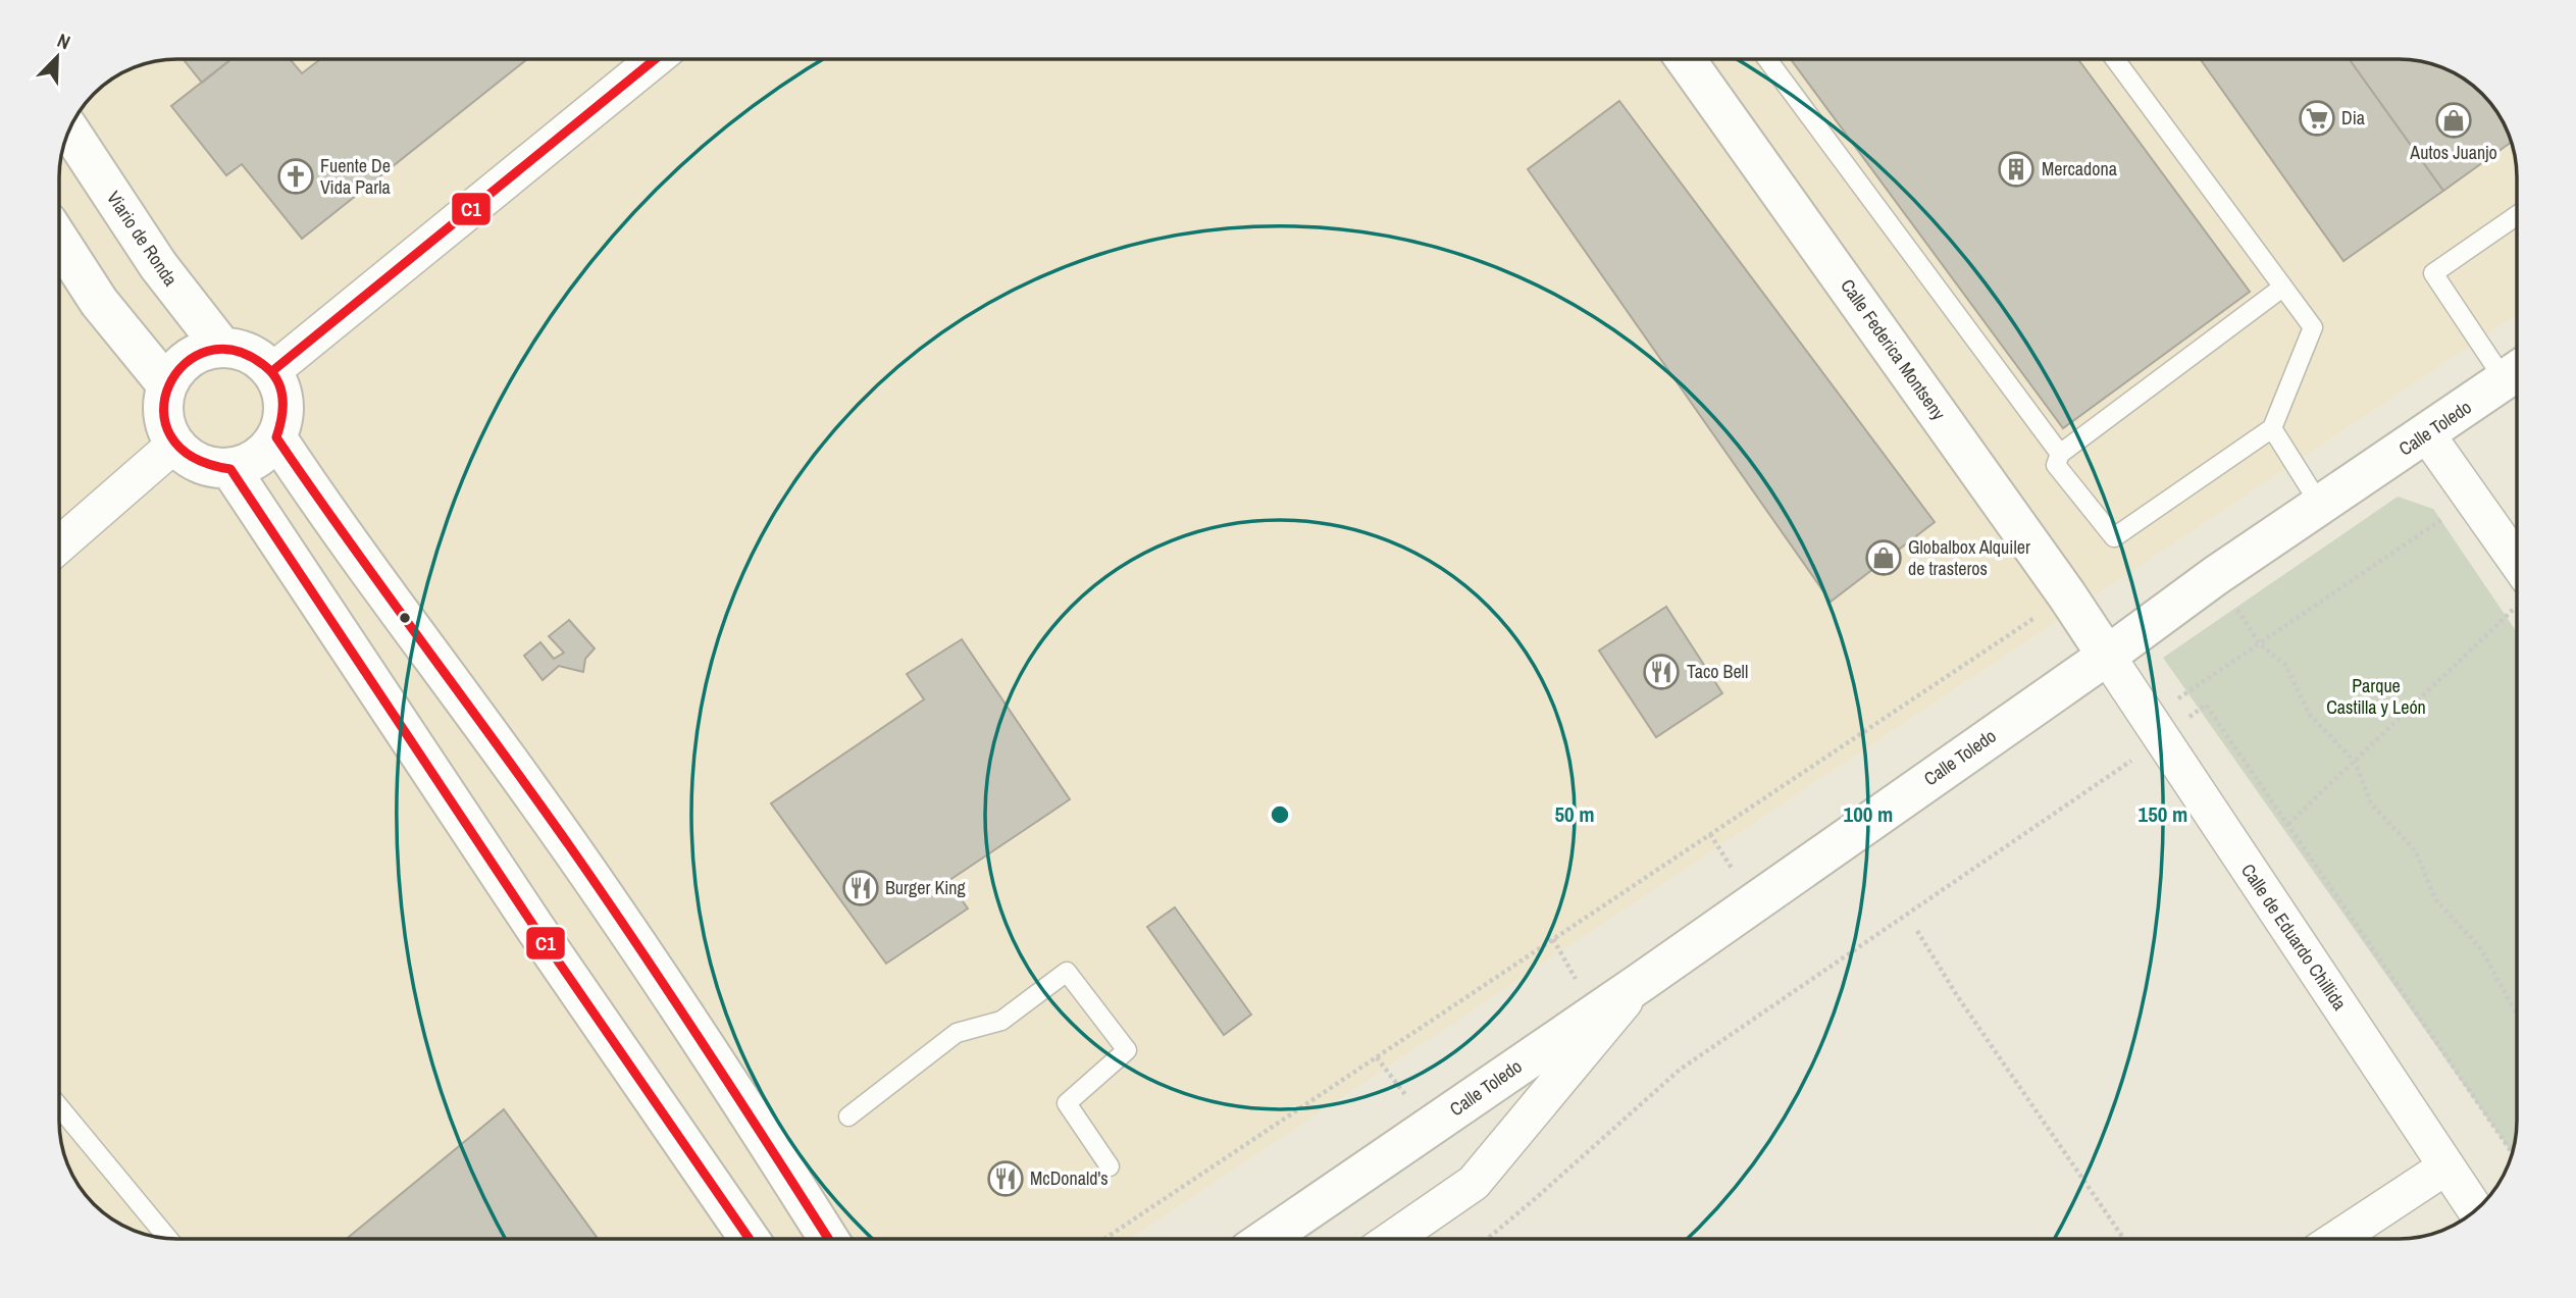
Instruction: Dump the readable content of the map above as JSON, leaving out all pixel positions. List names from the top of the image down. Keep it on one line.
{"streets":{"main road":["Viario de Ronda","Calle Federica Montseny","Calle Toledo"],"street":["Calle de Eduardo Chillida"]},"crossings":[["Calle Federica Montseny","Calle Toledo"],["Calle Federica Montseny","Calle de Eduardo Chillida"],["Calle Toledo","Calle de Eduardo Chillida"]],"parks":["Parque Castilla y León"],"places":{"supermarket":["Dia"],"shop":["Autos Juanjo","Globalbox Alquiler de trasteros"],"building":["Mercadona"],"church":["Fuente De Vida Parla"],"restaurant":["Taco Bell","Burger King","McDonald's"]},"lines":["transit line C1"],"north":"top right","rings":["50 m","100 m","150 m"]}
